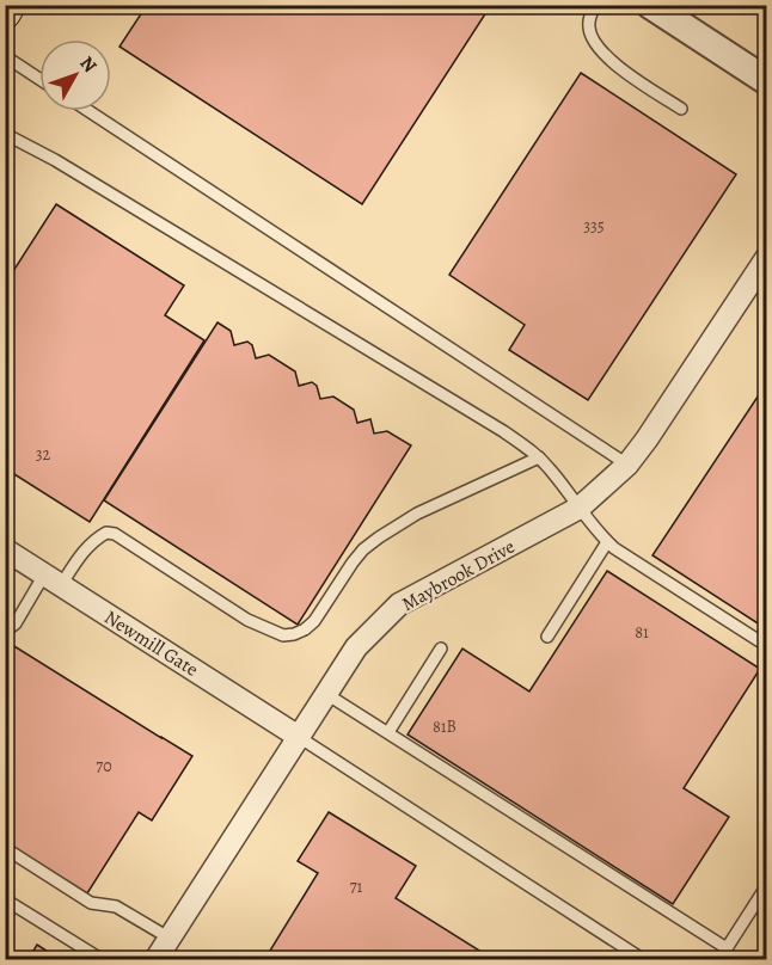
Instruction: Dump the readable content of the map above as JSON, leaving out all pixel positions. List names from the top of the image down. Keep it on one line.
{"streets":{"street":["Maybrook Drive","Newmill Gate"]},"crossings":[["Maybrook Drive","Newmill Gate"]],"house_numbers":["335","32","81","81B","70","71"],"north":"top right"}
